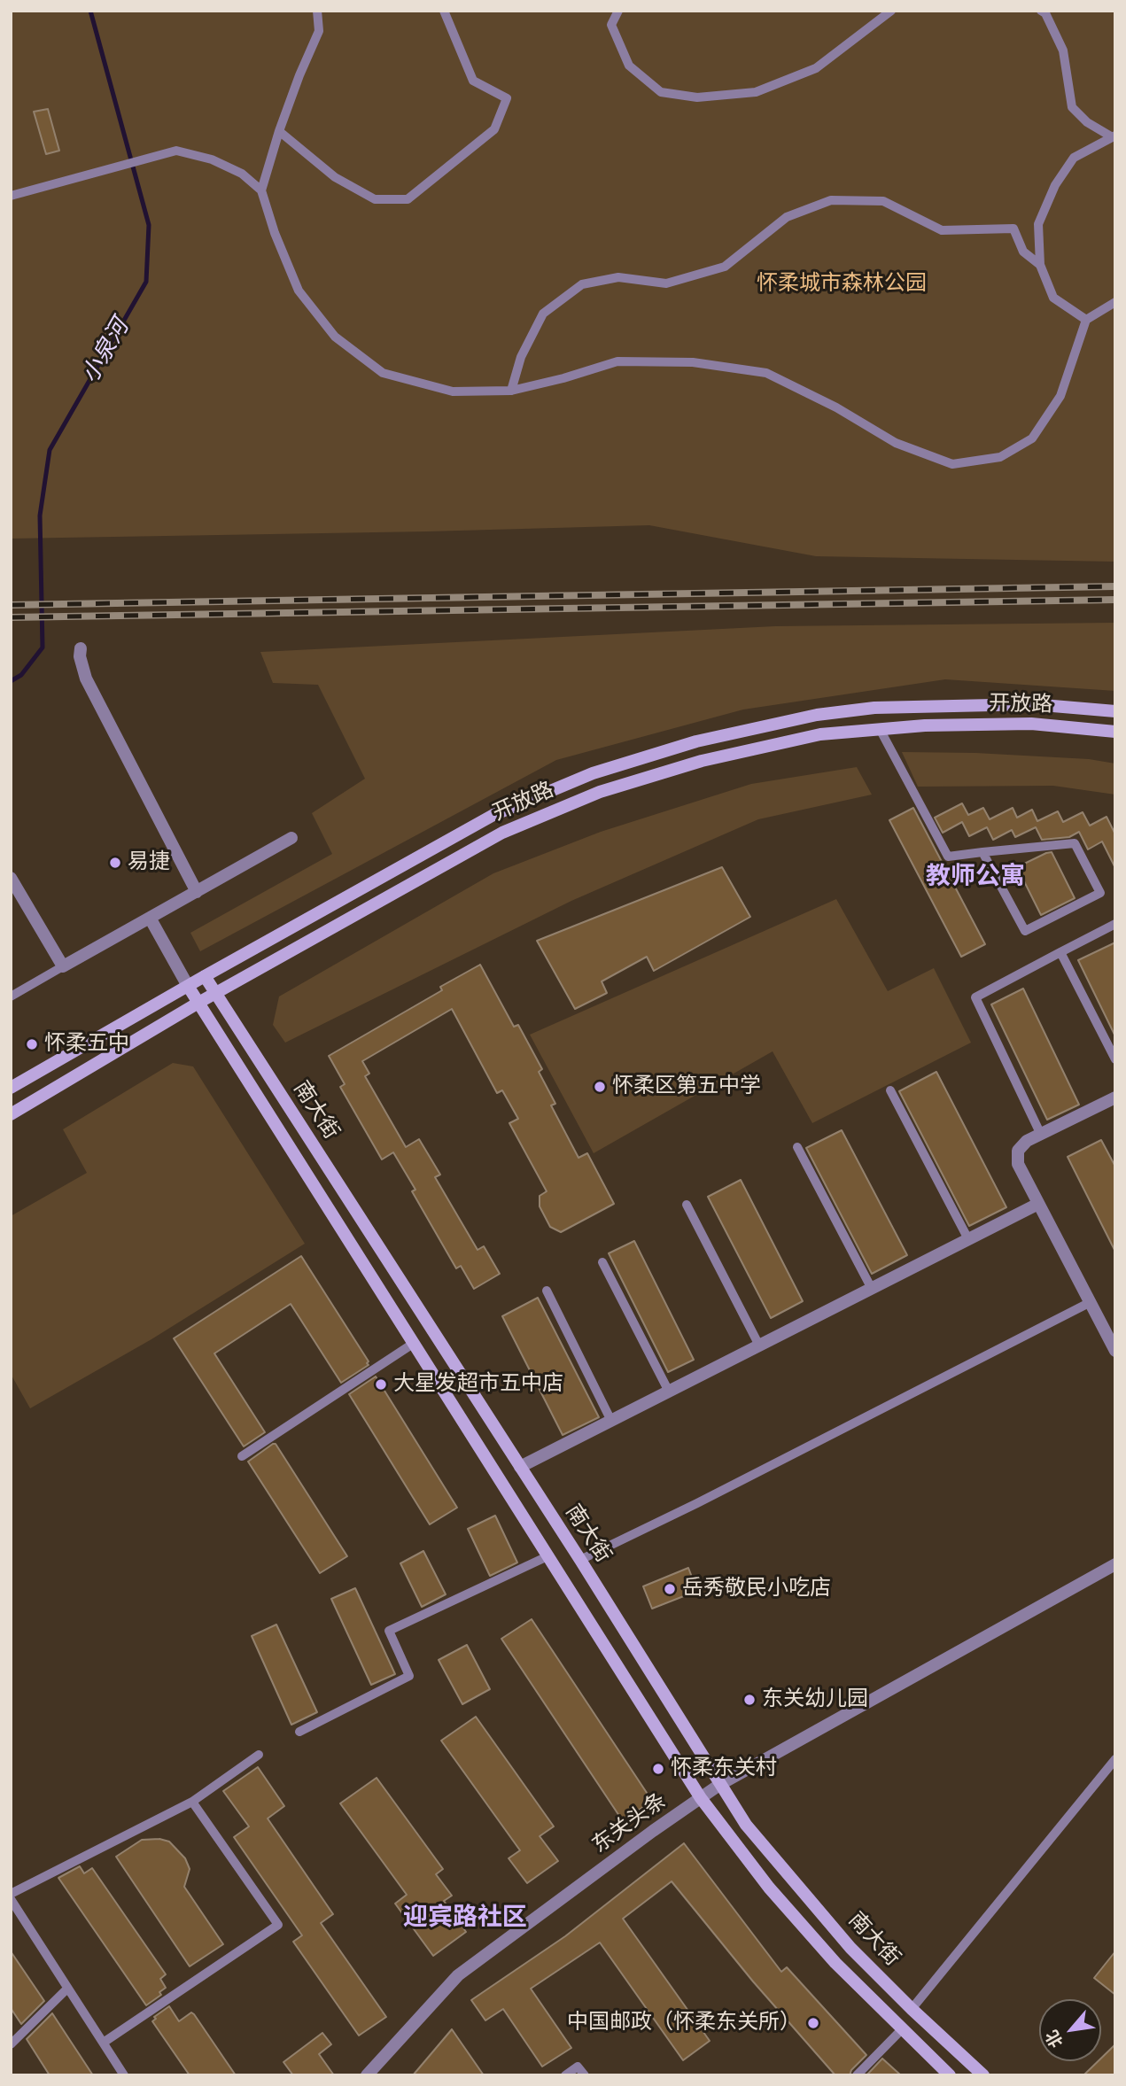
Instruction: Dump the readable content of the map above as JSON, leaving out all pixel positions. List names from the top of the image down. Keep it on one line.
{"streets":{"main road":["开放路","南大街"],"street":["东关头条"]},"crossings":[["开放路","南大街"],["南大街","东关头条"]],"districts":["教师公寓","迎宾路社区"],"water":["小泉河"],"parks":["怀柔城市森林公园"],"places":["易捷","怀柔五中","怀柔区第五中学","大星发超市五中店","岳秀敬民小吃店","东关幼儿园","怀柔东关村","中国邮政（怀柔东关所）"],"north":"bottom left"}
